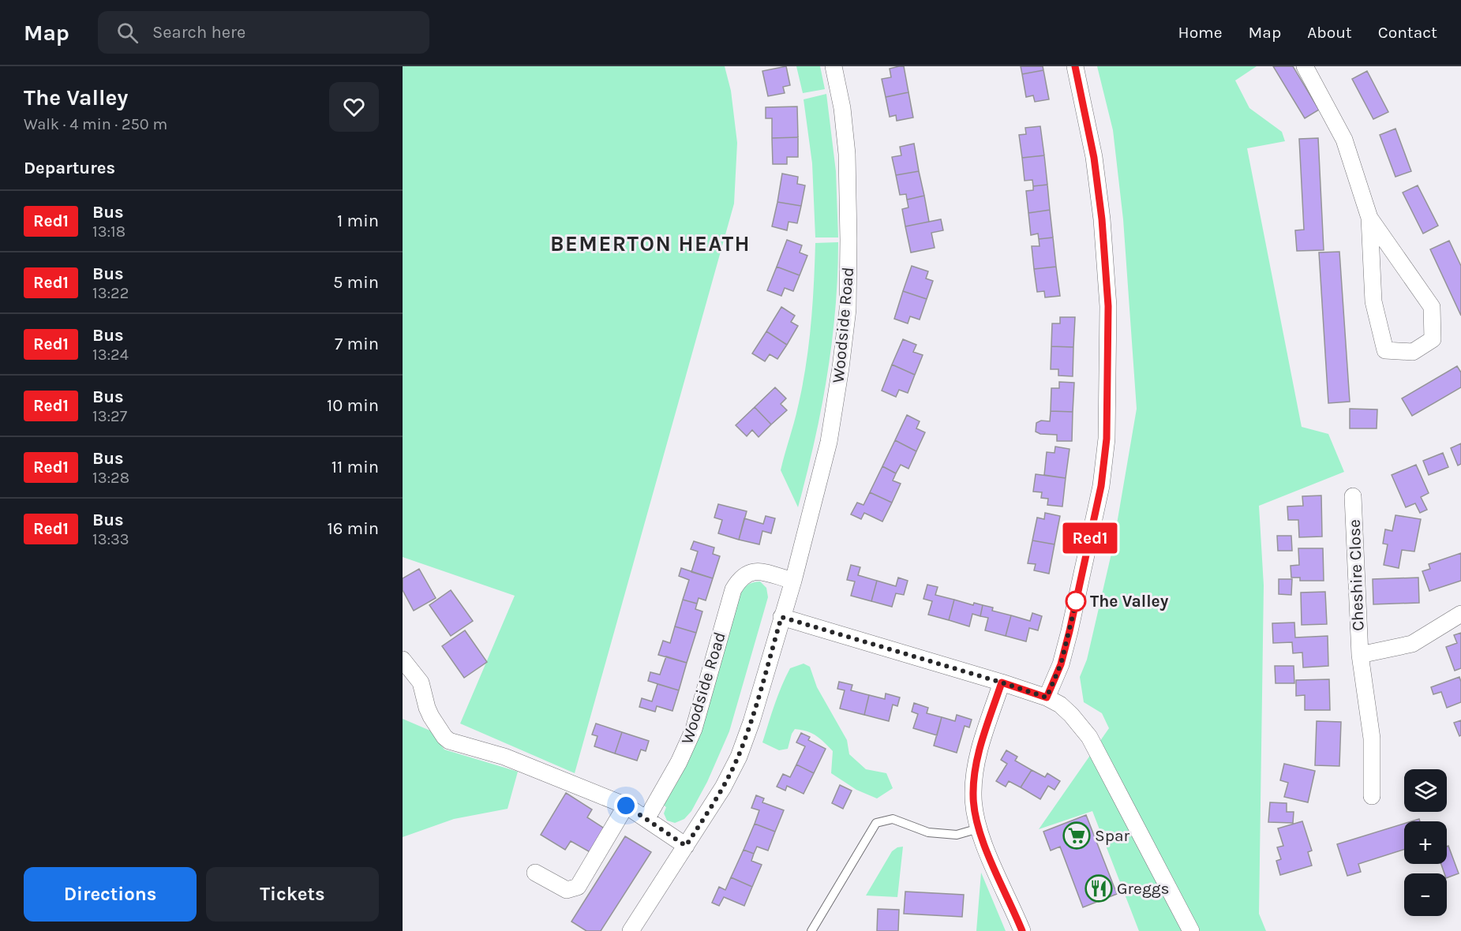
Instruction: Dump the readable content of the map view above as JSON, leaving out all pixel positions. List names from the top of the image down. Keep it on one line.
{"streets":{"street":["Woodside Road","Cheshire Close"]},"districts":["BEMERTON HEATH"],"places":{"other":["The Valley"],"supermarket":["Spar"],"restaurant":["Greggs"]},"lines":["bus line Red1"],"page":{"header":"Map","search":"Search here","nav":["Home","Map","About","Contact"],"heading":[["The Valley","Walk · 4 min · 250 m"],"Departures"],"on_map":"Red1","list":[{"mark":"Red1","name":"Bus","note":"13:18","value":"1 min"},{"mark":"Red1","name":"Bus","note":"13:22","value":"5 min"},{"mark":"Red1","name":"Bus","note":"13:24","value":"7 min"},{"mark":"Red1","name":"Bus","note":"13:27","value":"10 min"},{"mark":"Red1","name":"Bus","note":"13:28","value":"11 min"},{"mark":"Red1","name":"Bus","note":"13:33","value":"16 min"}],"map_buttons":["+","−"],"buttons":["Directions","Tickets"]}}
